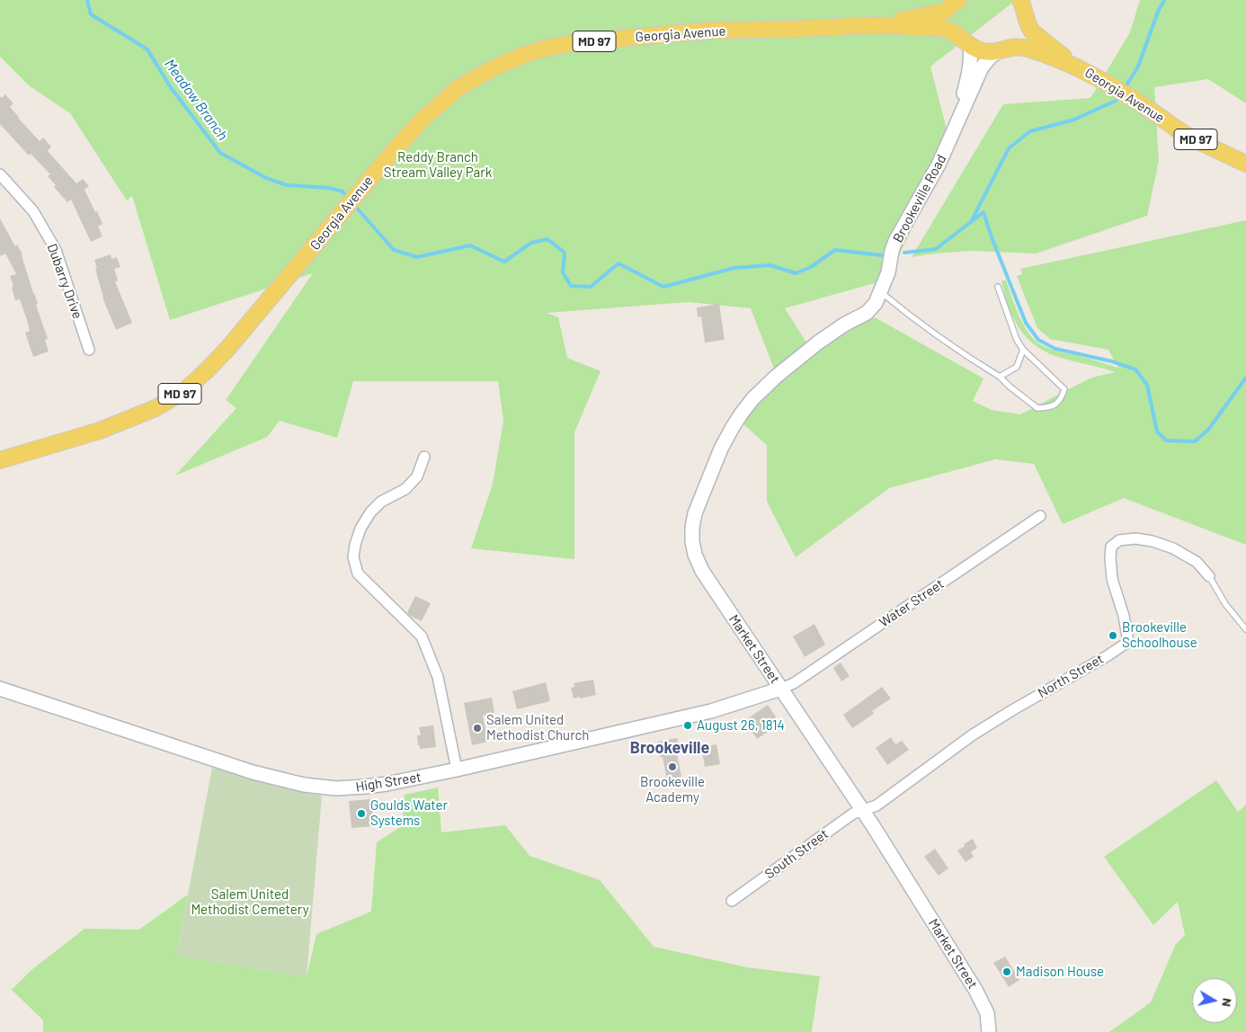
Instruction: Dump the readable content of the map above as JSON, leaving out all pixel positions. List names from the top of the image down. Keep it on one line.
{"streets":{"main road":["Georgia Avenue","MD 97","Brookeville Road","Market Street","High Street"],"street":["Dubarry Drive","Water Street","North Street","South Street"]},"crossings":[["Georgia Avenue","Brookeville Road"],["Brookeville Road","Market Street"],["Water Street","Market Street"],["Water Street","High Street"],["Market Street","North Street"],["Market Street","High Street"],["Market Street","South Street"],["North Street","South Street"]],"districts":["Brookeville"],"water":["Meadow Branch"],"parks":["Reddy Branch Stream Valley Park","Salem United Methodist Cemetery"],"places":["Brookeville Schoolhouse","August 26, 1814","Salem United Methodist Church","Brookeville Academy","Goulds Water Systems","Madison House"],"north":"right"}
